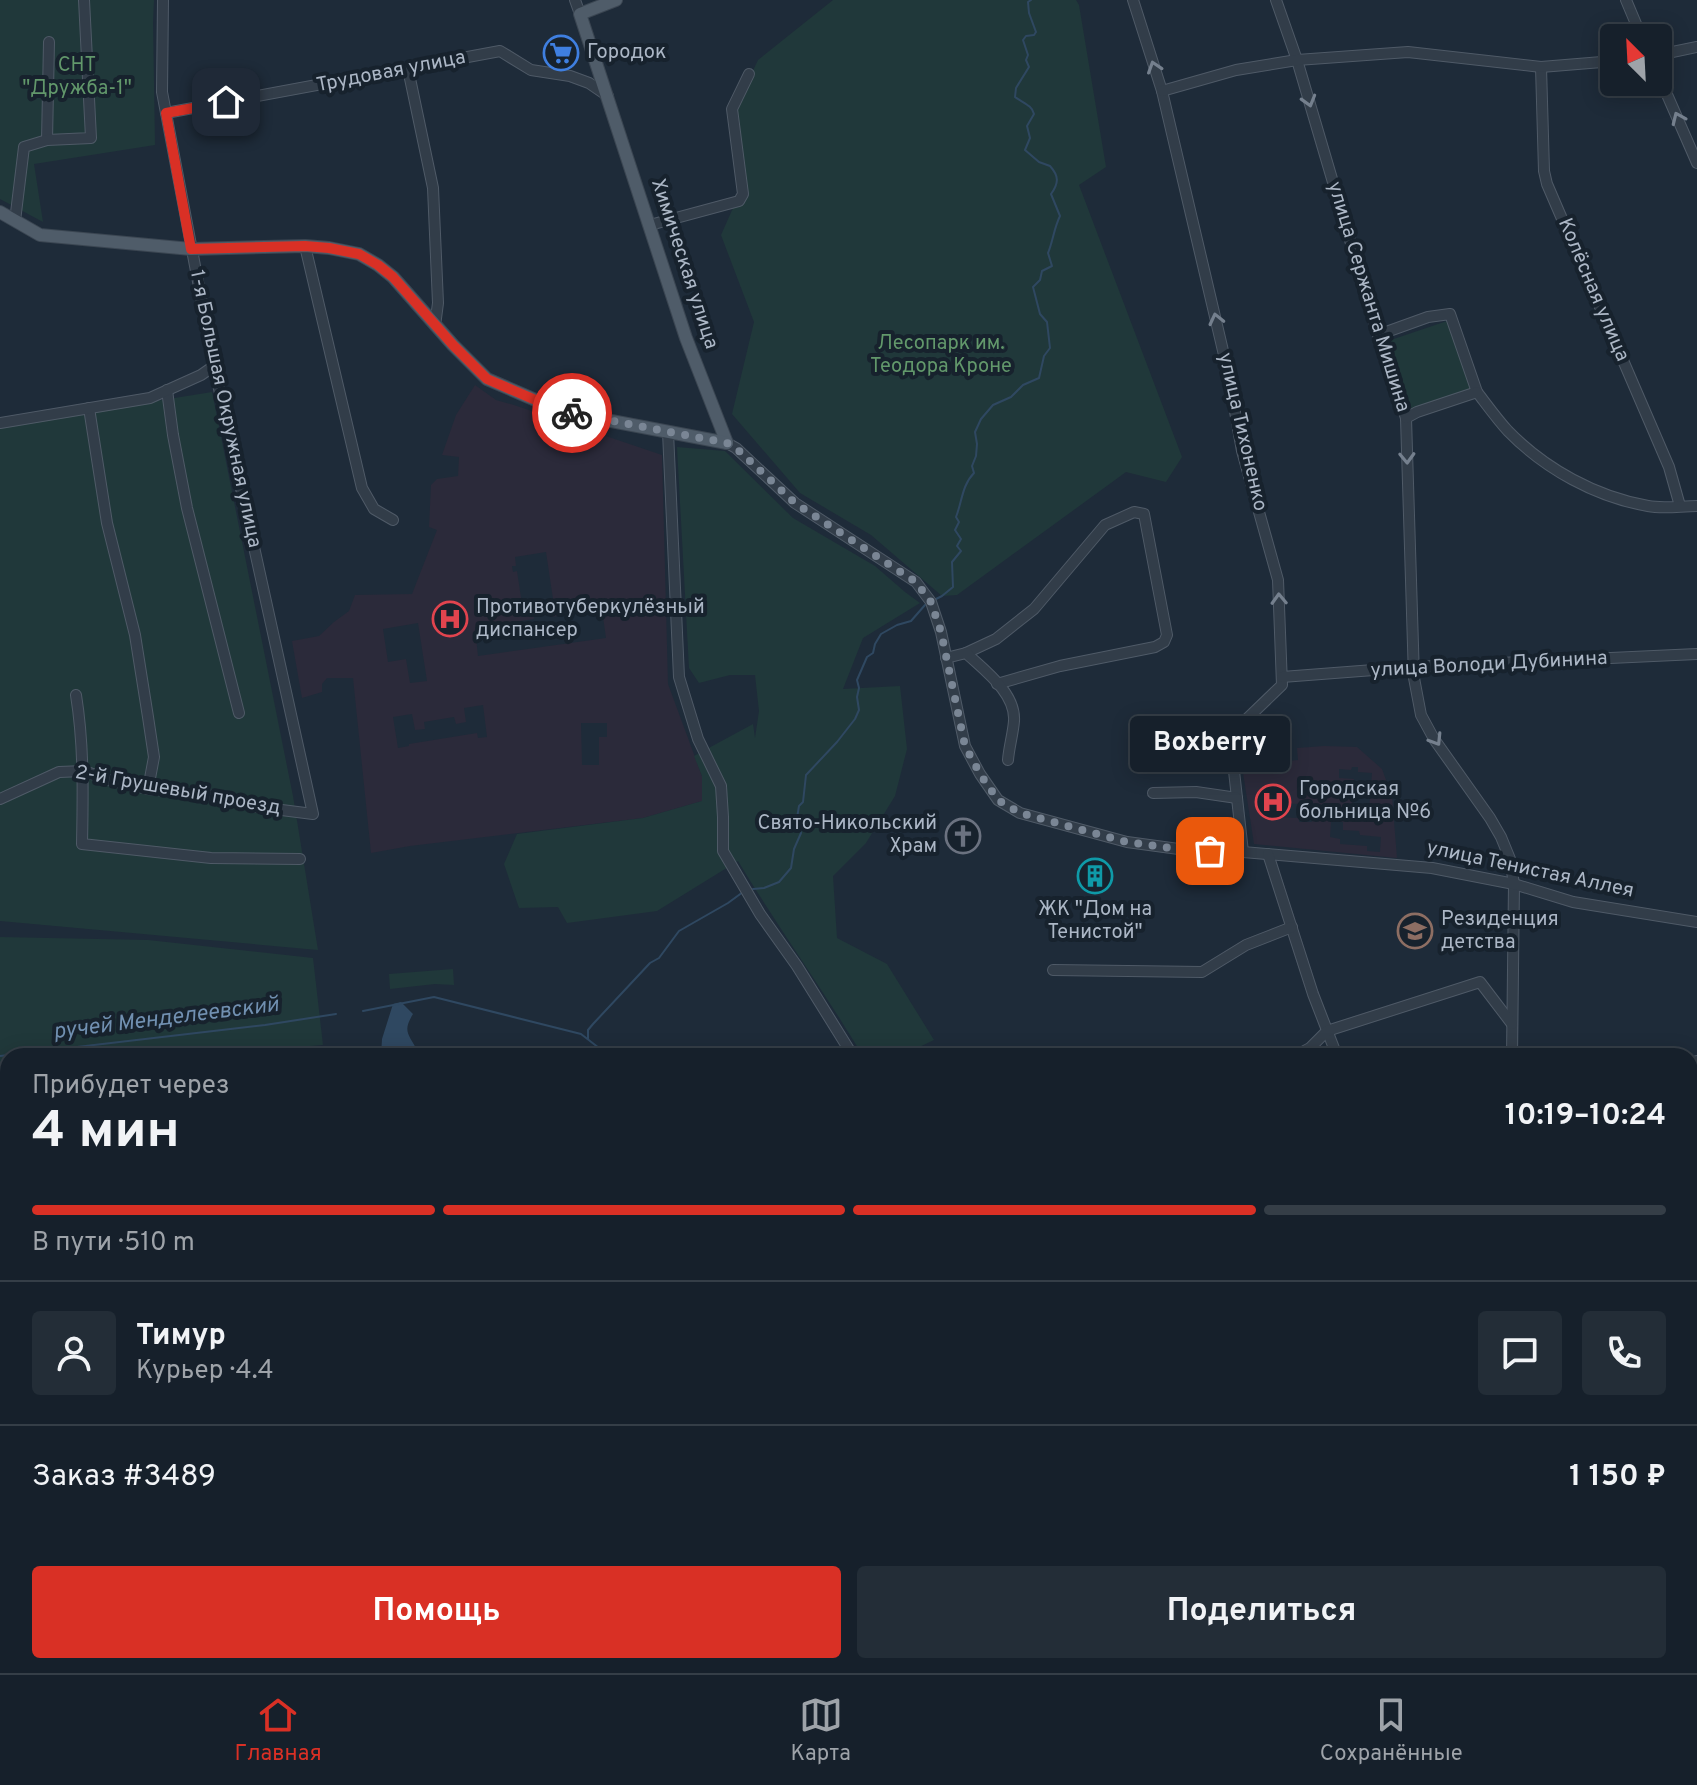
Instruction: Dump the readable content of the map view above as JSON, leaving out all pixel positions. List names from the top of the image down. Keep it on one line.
{"streets":{"main road":["Химическая улица","улица Тенистая Аллея"],"street":["Трудовая улица","Колёсная улица","улица Сержанта Мишина","1-я Большая Окружная улица","улица Тихоненко","улица Володи Дубинина","2-й Грушевый проезд"]},"crossings":[["Трудовая улица","Химическая улица"],["Трудовая улица","1-я Большая Окружная улица"],["Химическая улица","улица Тенистая Аллея"],["улица Сержанта Мишина","улица Володи Дубинина"],["улица Сержанта Мишина","улица Тенистая Аллея"],["1-я Большая Окружная улица","2-й Грушевый проезд"],["1-я Большая Окружная улица","улица Тенистая Аллея"],["улица Тихоненко","улица Володи Дубинина"]],"one_way":["улица Сержанта Мишина","улица Тихоненко"],"water":["ручей Менделеевский"],"parks":["СНТ \"Дружба-1\"","Лесопарк им. Теодора Кроне"],"places":{"supermarket":["Городок"],"hospital":["Противотуберкулёзный диспансер","Городская больница №6"],"church":["Свято-Никольский Храм"],"other":["Boxberry"],"building":["ЖК \"Дом на Тенистой\""],"school or university":["Резиденция детства"]},"north":"top left","page":{"bubble":"Boxberry","heading":["4 мин","Прибудет через","10:19–10:24"],"panel":["Тимур","Курьер · 4.4","Заказ #3489","1 150 ₽"],"bar":"В пути · 510 m","buttons":["Помощь","Поделиться"],"tabs":["Главная","Карта","Сохранённые"]}}
